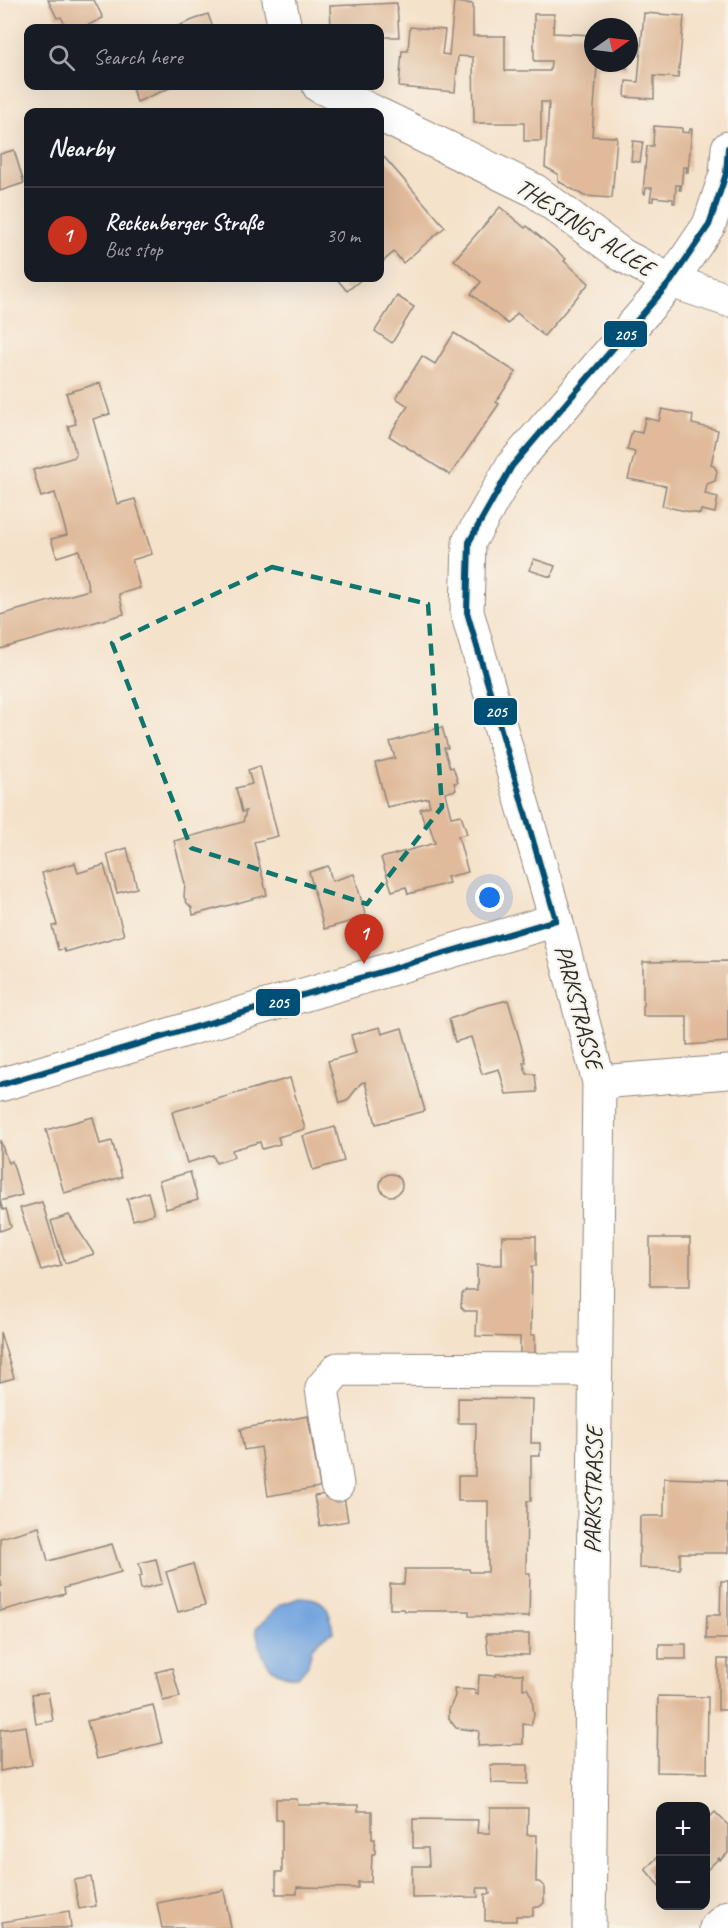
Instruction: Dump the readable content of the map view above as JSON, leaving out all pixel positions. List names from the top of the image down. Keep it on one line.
{"streets":{"street":["THESINGS ALLEE","PARKSTRASSE"]},"crossings":[["THESINGS ALLEE","PARKSTRASSE"]],"lines":["transit line 205"],"north":"right","page":{"search":"Search here","heading":"Nearby","list":[{"mark":"1","name":"Reckenberger Straße","note":"Bus stop","value":"30 m"}],"pins":"1","map_buttons":["+","−"]}}
